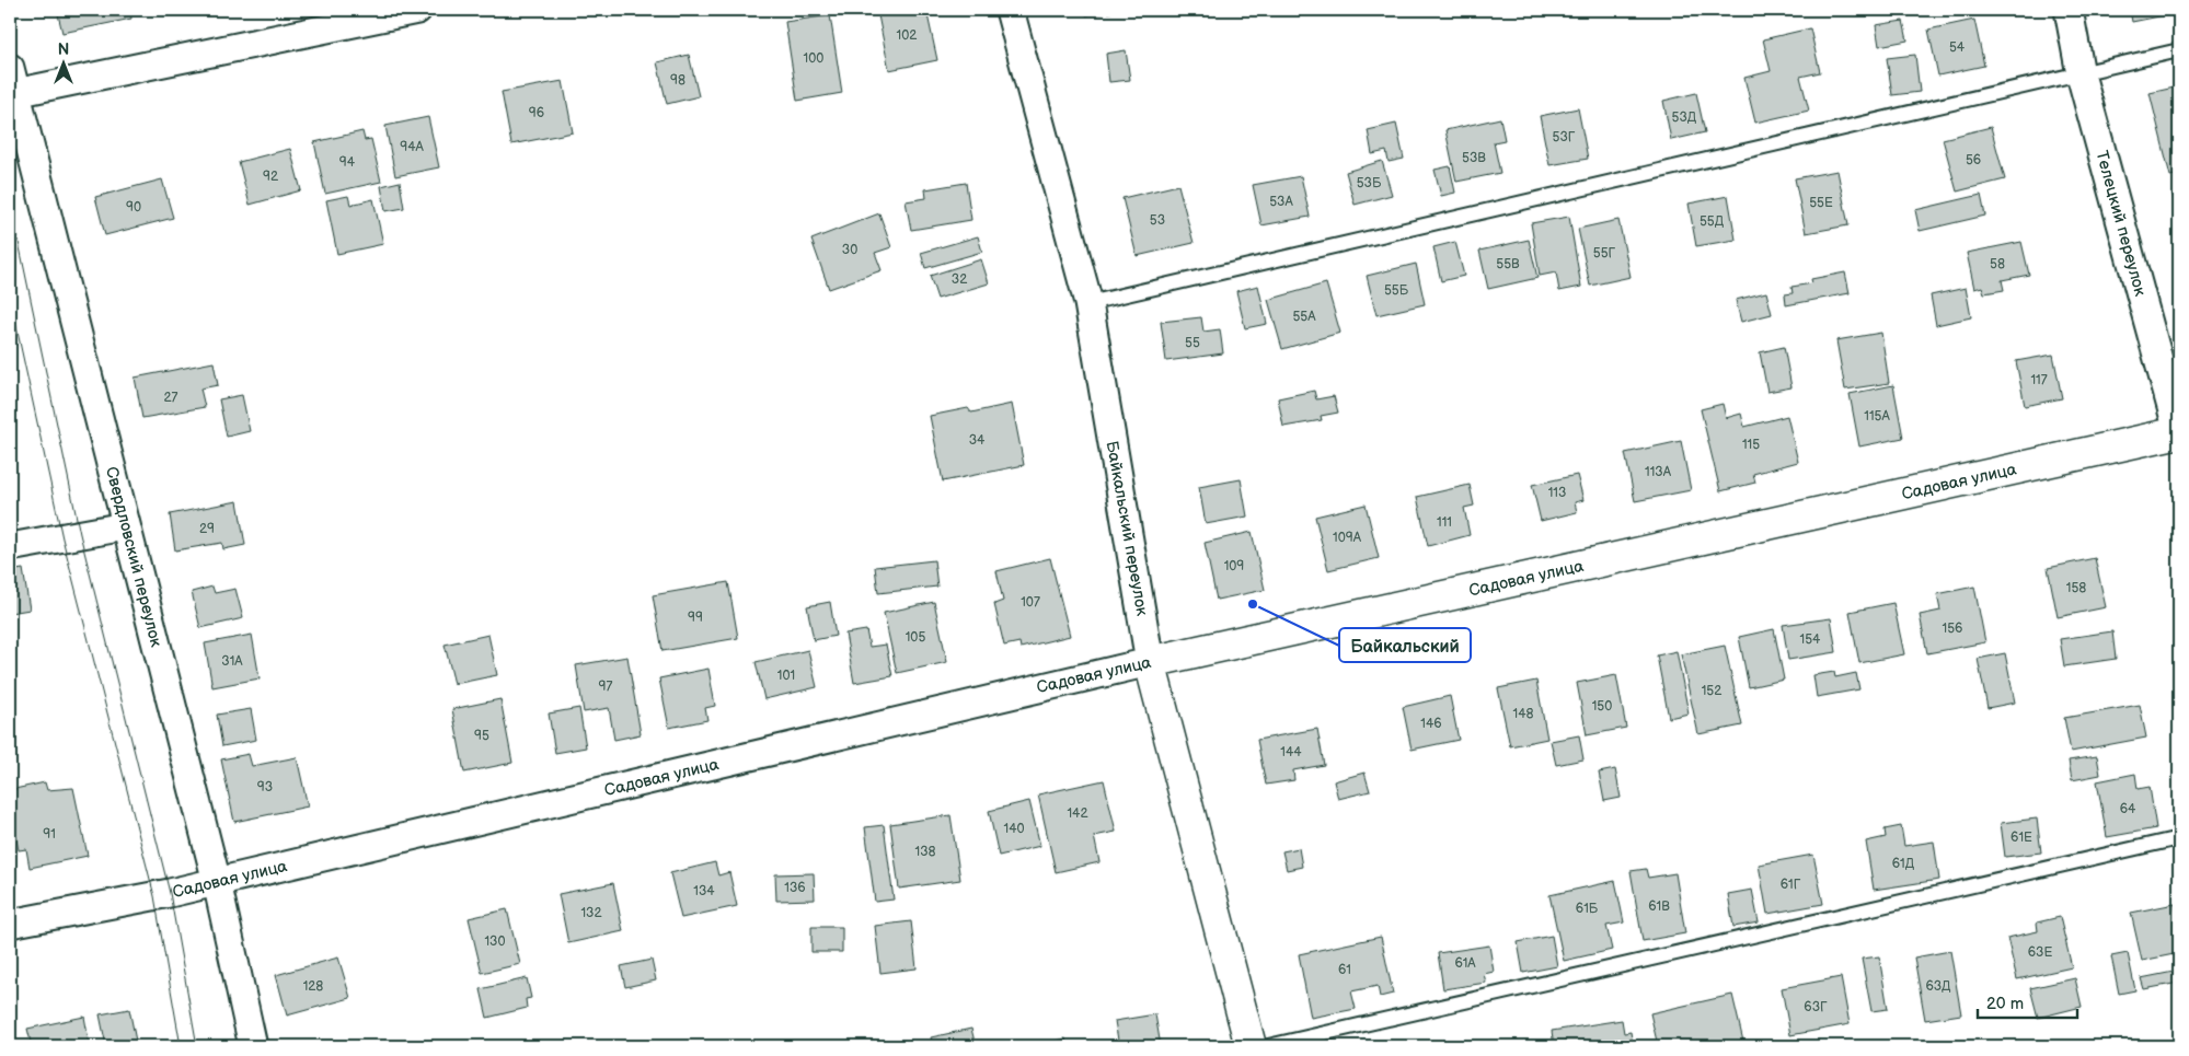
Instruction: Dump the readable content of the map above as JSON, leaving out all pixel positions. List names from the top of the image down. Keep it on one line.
{"streets":{"main road":["Садовая улица","Байкальский переулок"],"street":["Телецкий переулок","Свердловский переулок"]},"crossings":[["Телецкий переулок","Садовая улица"],["Садовая улица","Байкальский переулок"],["Садовая улица","Свердловский переулок"]],"places":["Байкальский"],"house_numbers":["102","54","100","98","96","53Д","53Г","94А","53В","56","94","92","53Б","53А","55Е","90","53","55Д","30","55Г","55В","58","32","55Б","55А","55","117","27","115А","34","115","113А","113","111","29","109А","109","158","107","99","156","105","154","31А","101","97","152","150","148","146","95","144","93","64","142","140","91","61Е","138","61Д","61Г","136","134","61В","61Б","132","130","63Е","61А","61","128","63Д","63Г"],"scale_bar":"20 m","north":"top"}
